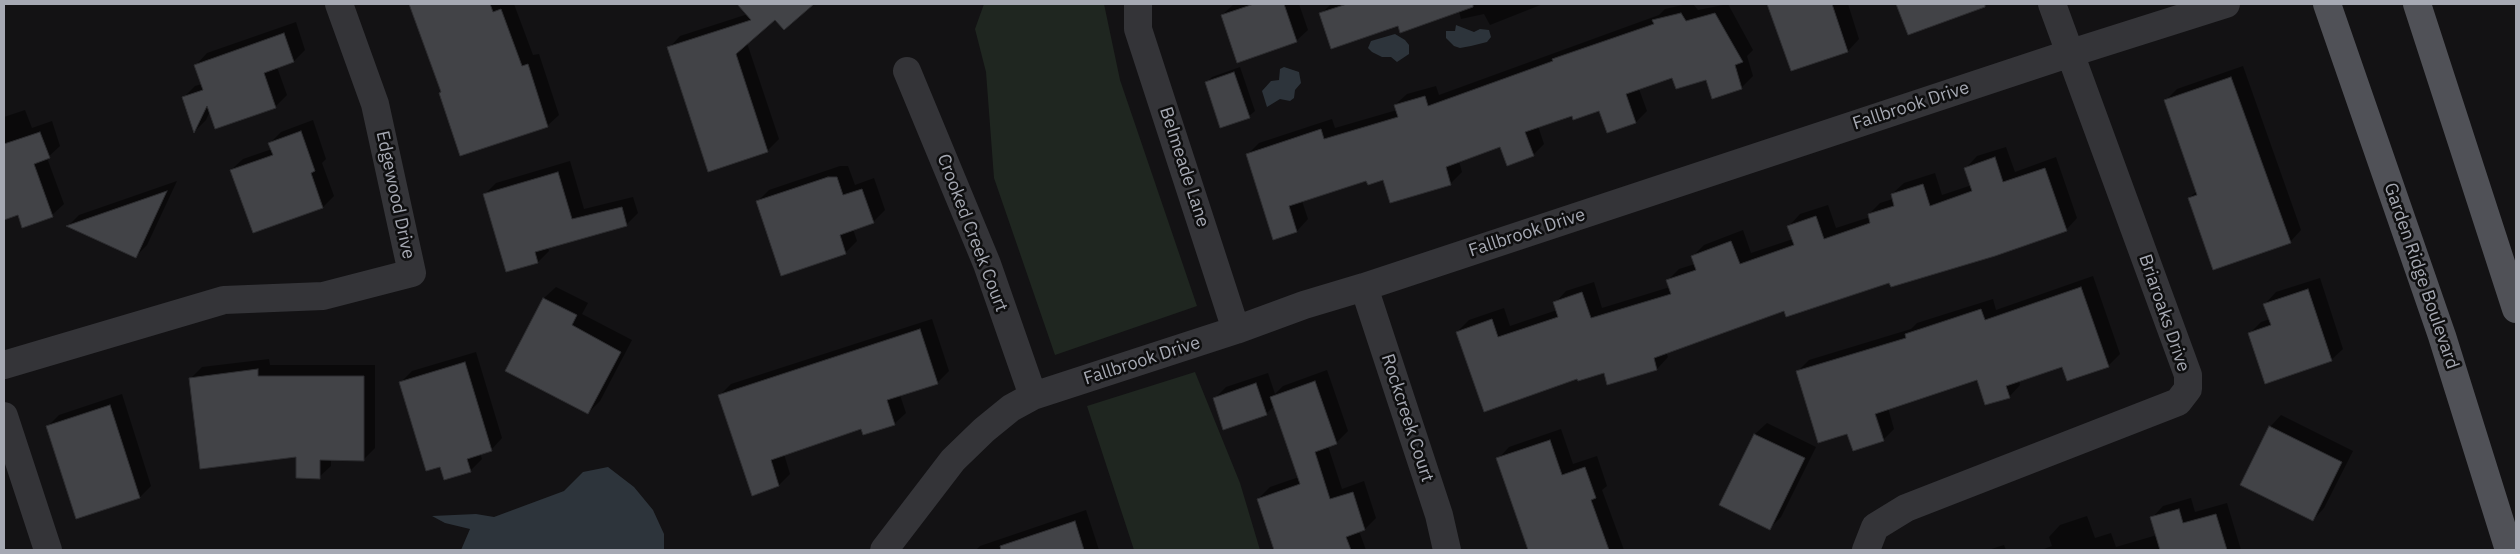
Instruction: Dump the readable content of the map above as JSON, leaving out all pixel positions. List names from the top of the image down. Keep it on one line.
{"streets":{"main road":["Garden Ridge Boulevard"],"street":["Fallbrook Drive","Belmeade Lane","Edgewood Drive","Crooked Creek Court","Briaroaks Drive","Rockcreek Court"]},"crossings":[["Fallbrook Drive","Belmeade Lane"],["Fallbrook Drive","Crooked Creek Court"],["Fallbrook Drive","Briaroaks Drive"],["Fallbrook Drive","Rockcreek Court"]]}
